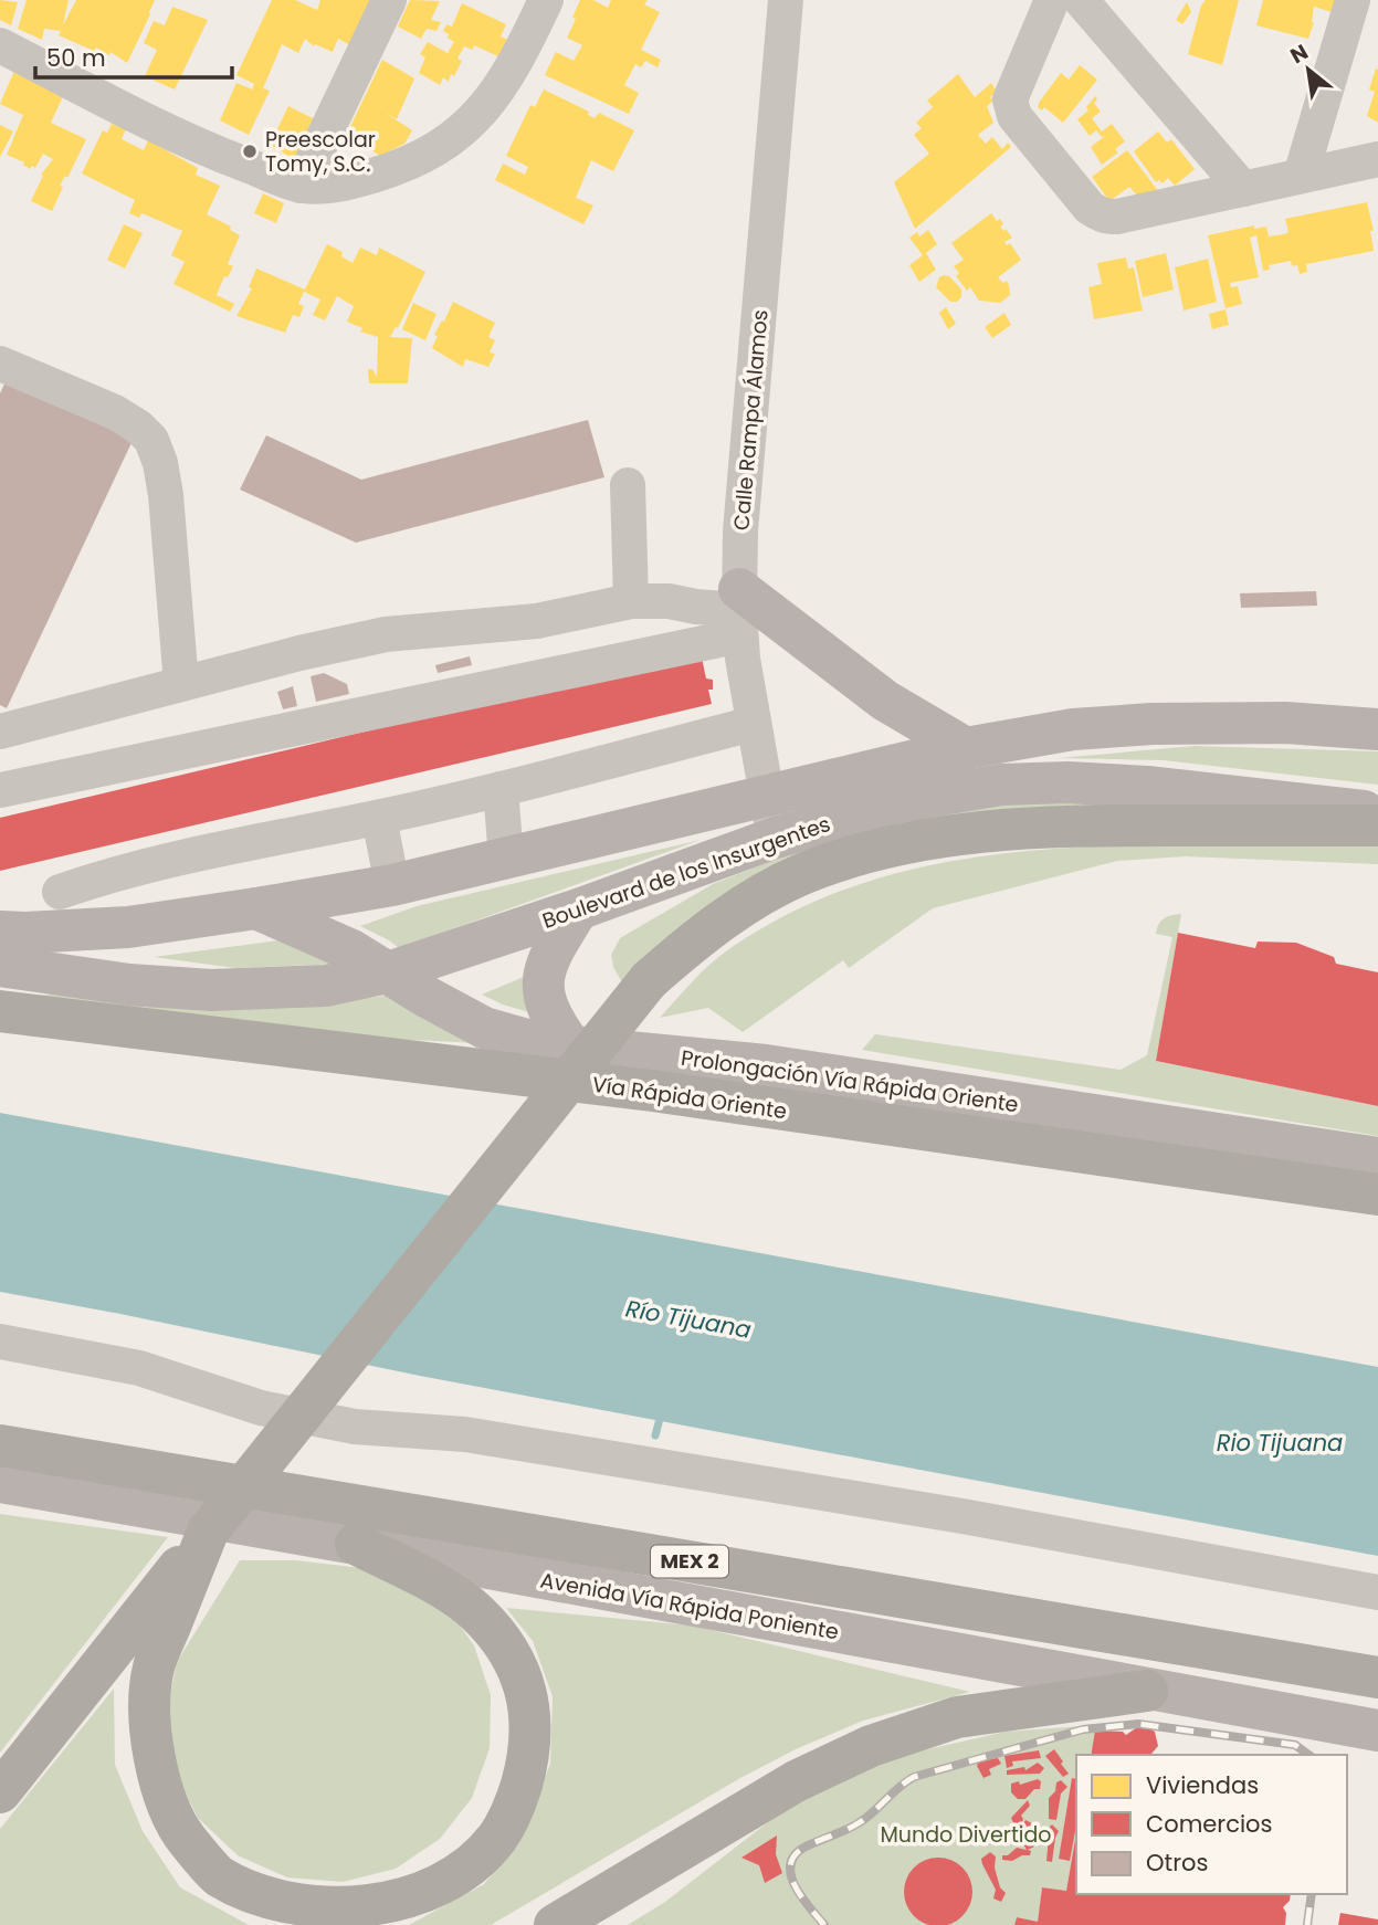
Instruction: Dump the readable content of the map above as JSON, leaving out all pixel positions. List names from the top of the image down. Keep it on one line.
{"streets":{"highway":["Vía Rápida Oriente","MEX 2","Avenida Vía Rápida Poniente"],"main road":["Boulevard de los Insurgentes","Prolongación Vía Rápida Oriente"],"street":["Calle Rampa Álamos"]},"crossings":[["Calle Rampa Álamos","Boulevard de los Insurgentes"],["Boulevard de los Insurgentes","Prolongación Vía Rápida Oriente"]],"water":["Río Tijuana","Rio Tijuana"],"parks":["Mundo Divertido"],"places":["Preescolar Tomy, S.C."],"legend":["Viviendas","Comercios","Otros"],"scale_bar":"50 m","north":"top left"}
